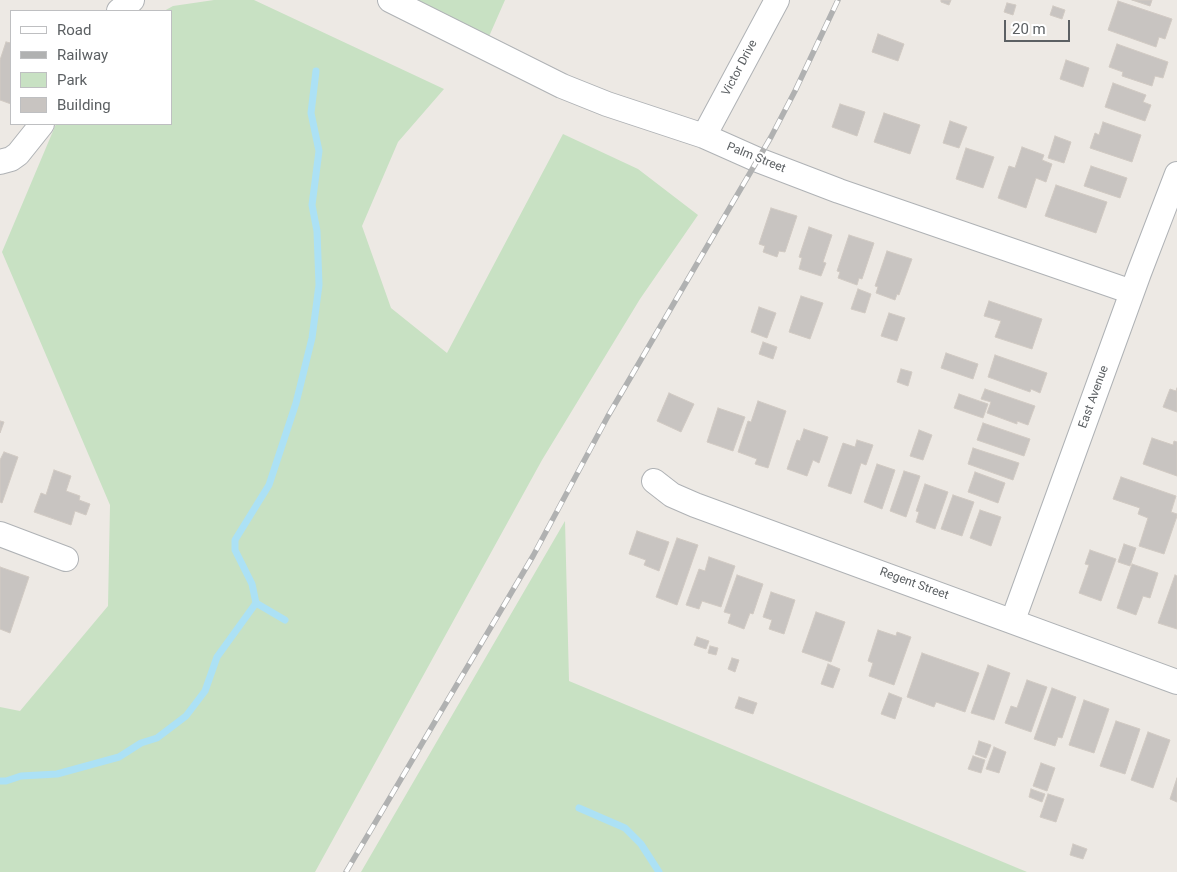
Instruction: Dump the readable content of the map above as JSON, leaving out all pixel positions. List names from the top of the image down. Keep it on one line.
{"streets":{"street":["Victor Drive","Palm Street","East Avenue","Regent Street"]},"crossings":[["Victor Drive","Palm Street"],["Palm Street","East Avenue"],["East Avenue","Regent Street"]],"legend":["Road","Railway","Park","Building"],"scale_bar":"20 m"}
